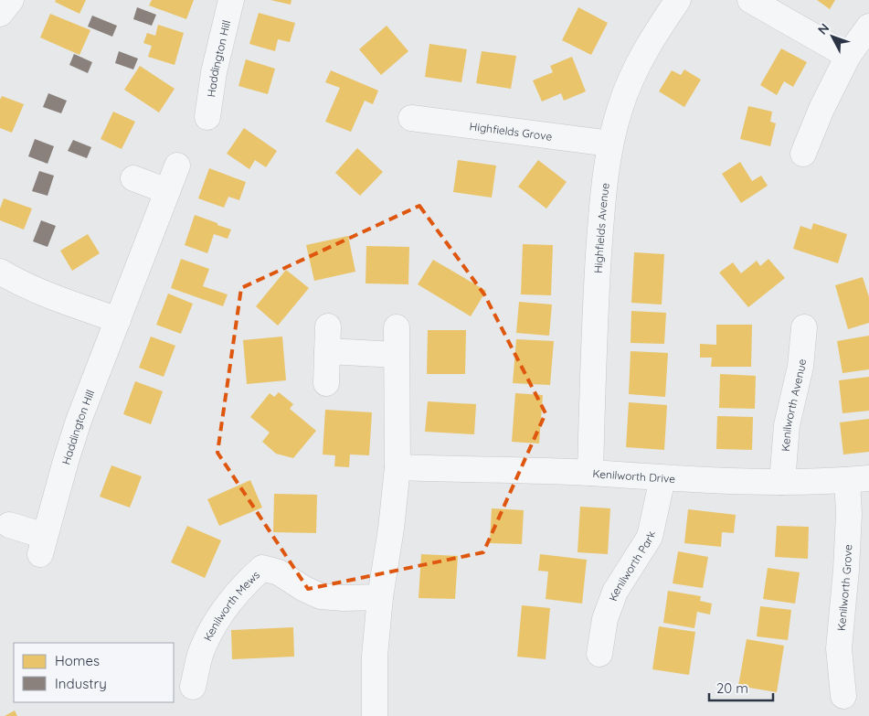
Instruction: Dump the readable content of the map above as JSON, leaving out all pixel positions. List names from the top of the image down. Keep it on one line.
{"streets":{"street":["Haddington Hill","Highfields Grove","Highfields Avenue","Kenilworth Avenue","Kenilworth Drive","Kenilworth Park","Kenilworth Grove","Kenilworth Mews"]},"crossings":[["Highfields Grove","Highfields Avenue"],["Highfields Avenue","Kenilworth Drive"],["Kenilworth Avenue","Kenilworth Drive"],["Kenilworth Drive","Kenilworth Park"],["Kenilworth Drive","Kenilworth Grove"]],"legend":["Homes","Industry"],"scale_bar":"20 m","north":"top left"}
